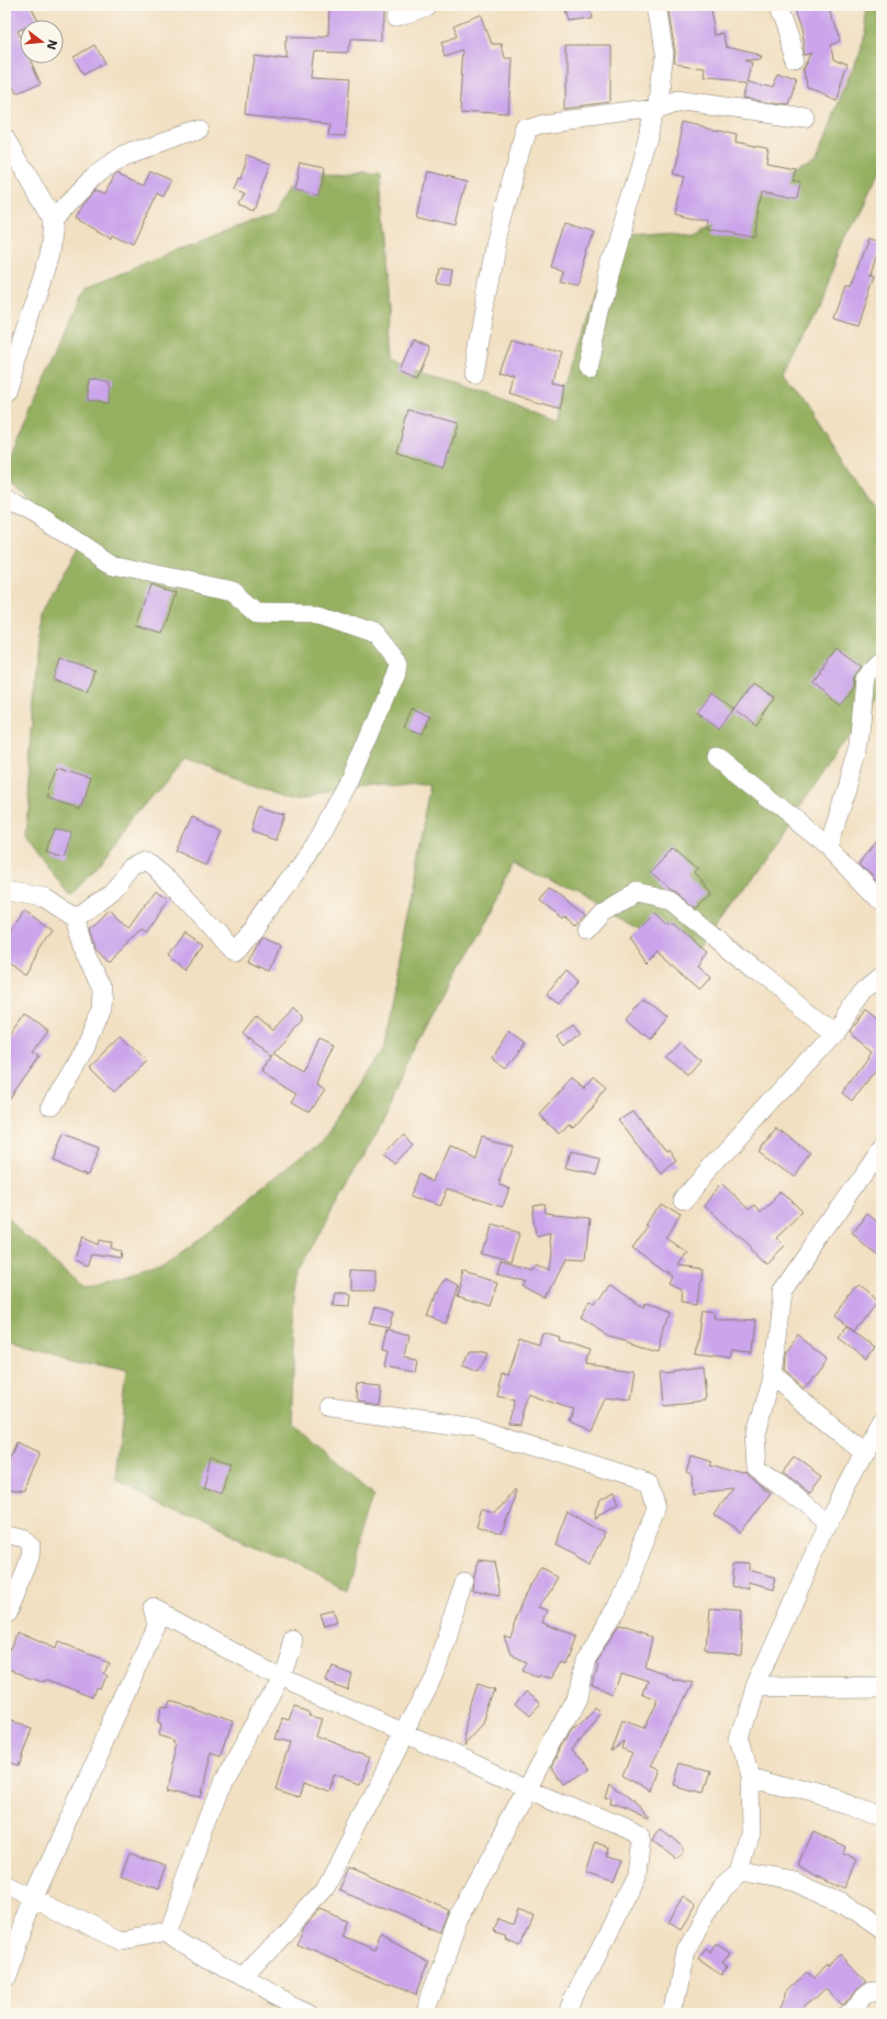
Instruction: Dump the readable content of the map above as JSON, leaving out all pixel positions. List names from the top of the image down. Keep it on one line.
{"north":"right"}
